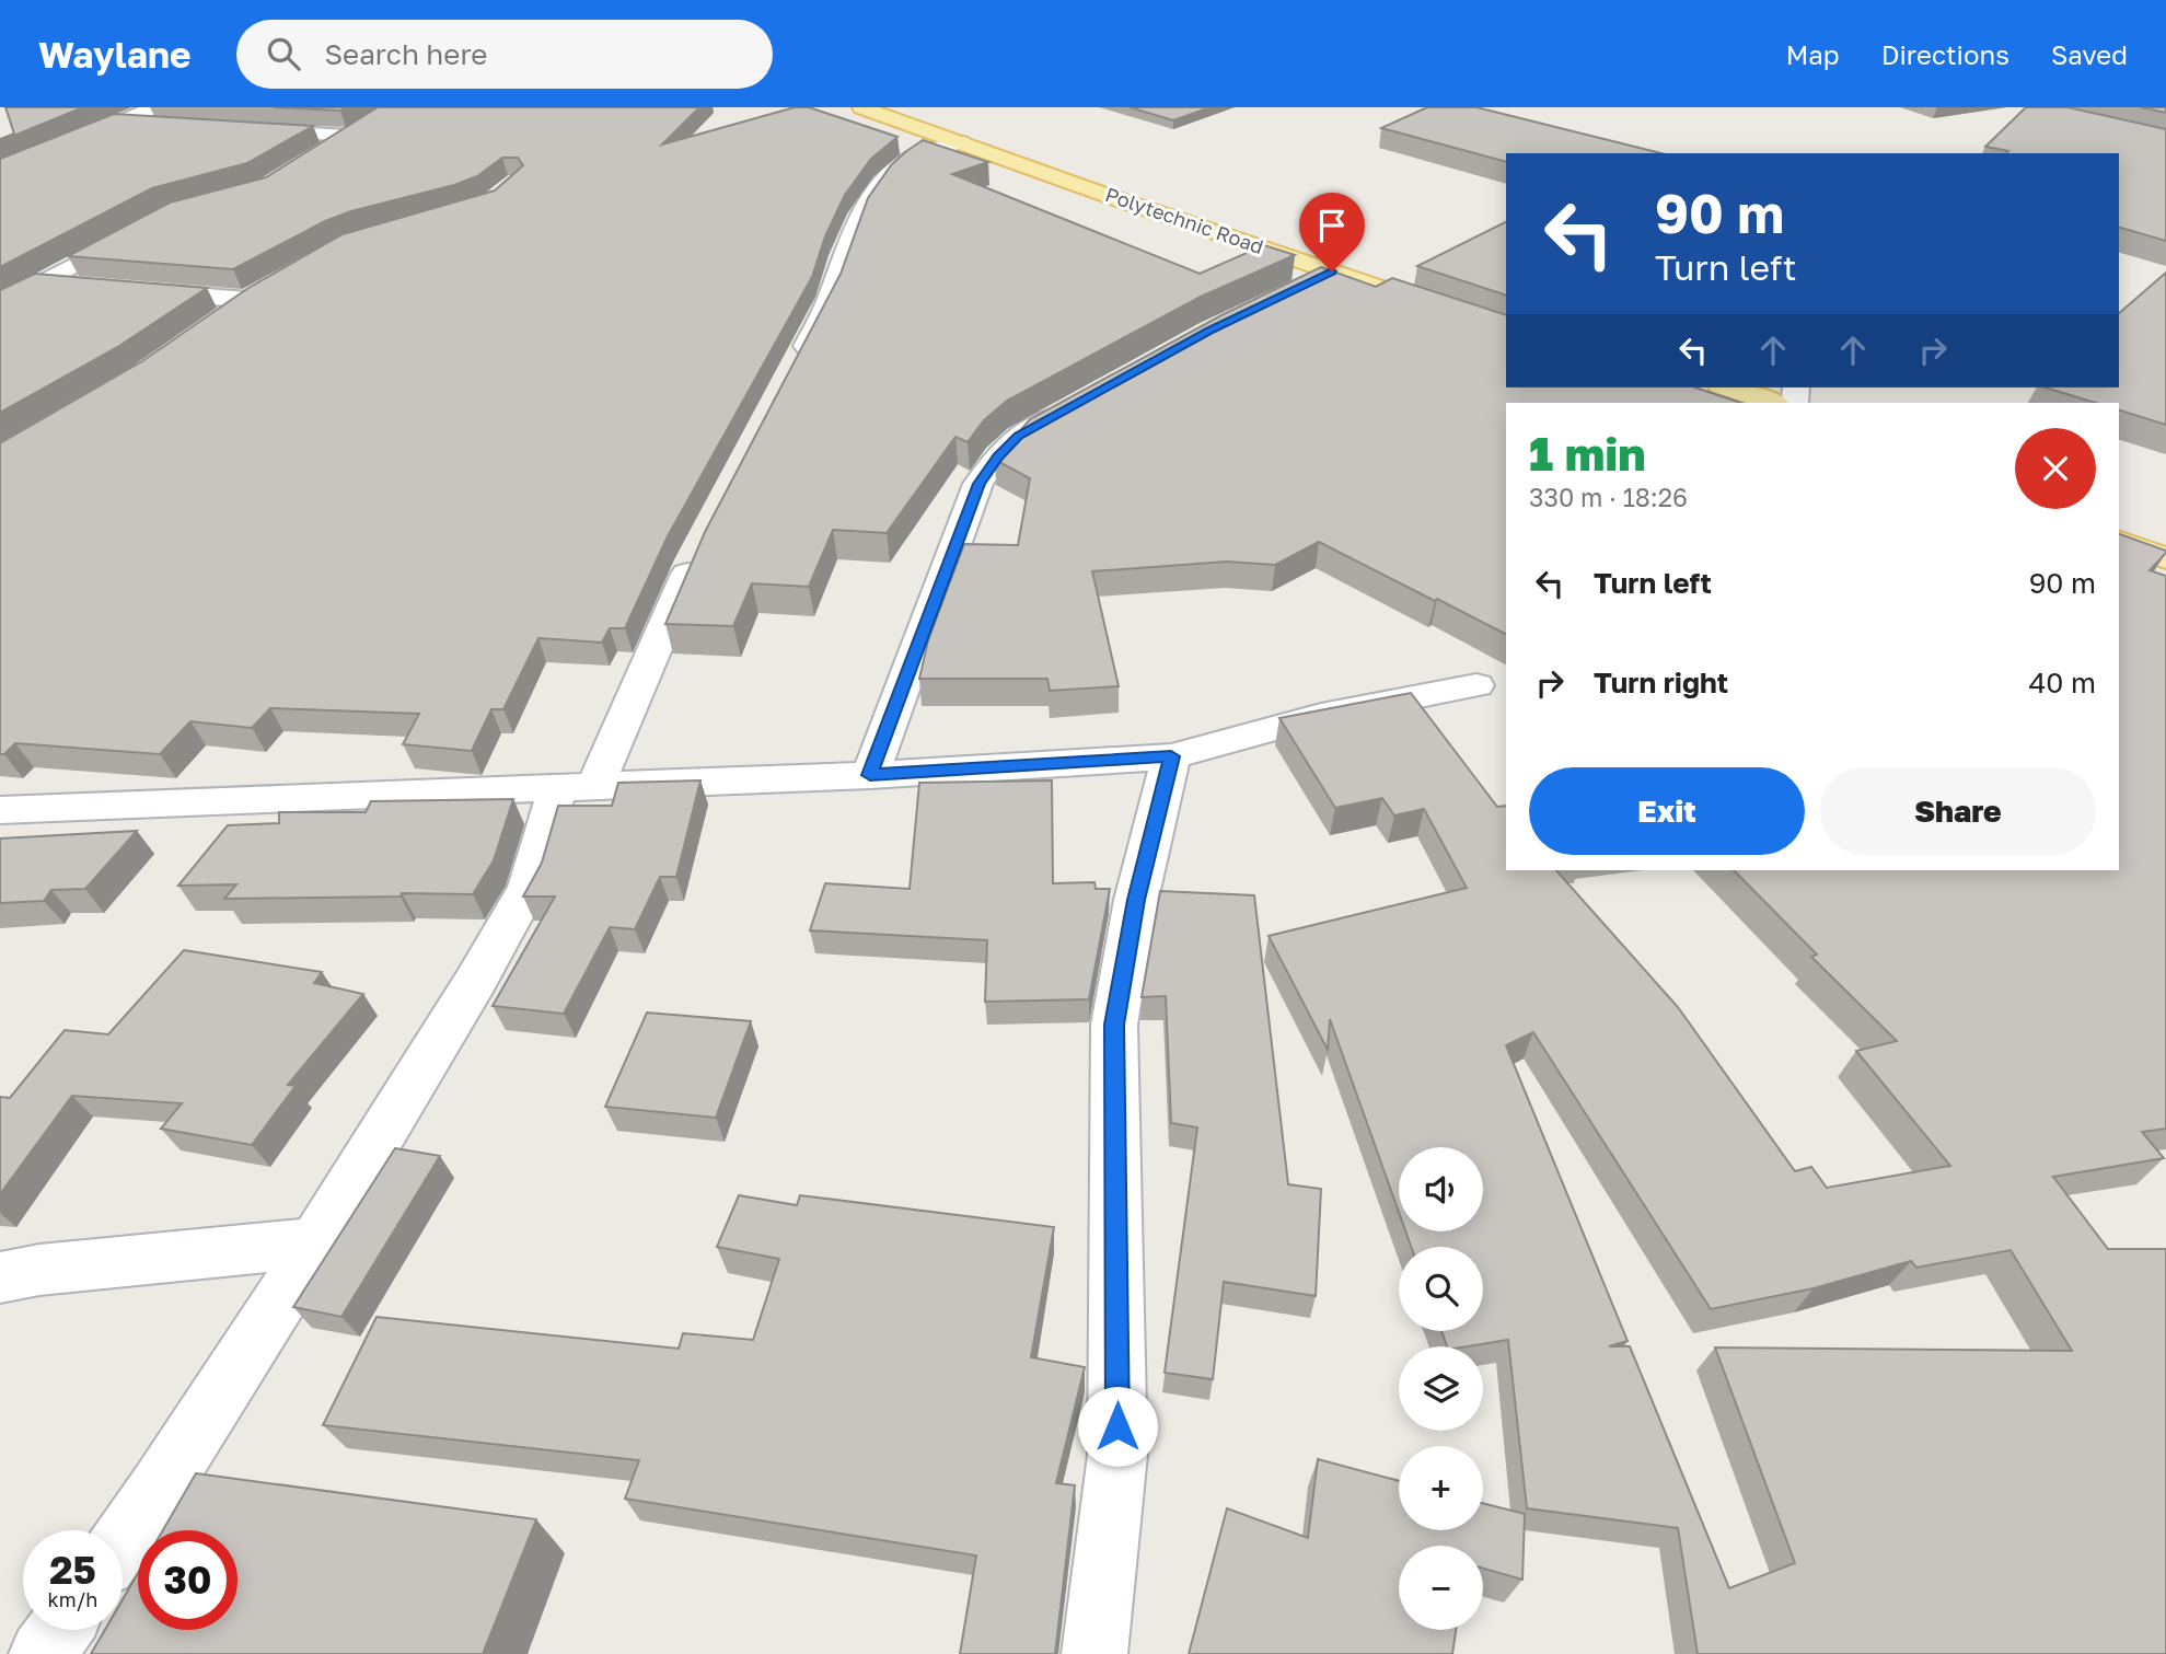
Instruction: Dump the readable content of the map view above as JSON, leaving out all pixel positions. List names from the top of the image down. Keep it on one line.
{"streets":{"main road":["Polytechnic Road"]},"page":{"header":"Waylane","search":"Search here","nav":["Map","Directions","Saved"],"turn":["90 m","Turn left"],"heading":["1 min","330 m · 18:26"],"list":[{"name":"Turn left","value":"90 m"},{"name":"Turn right","value":"40 m"}],"buttons":["Exit","Share"],"map_buttons":["+","−"],"speed":"25 km/h","limit":"30"}}
